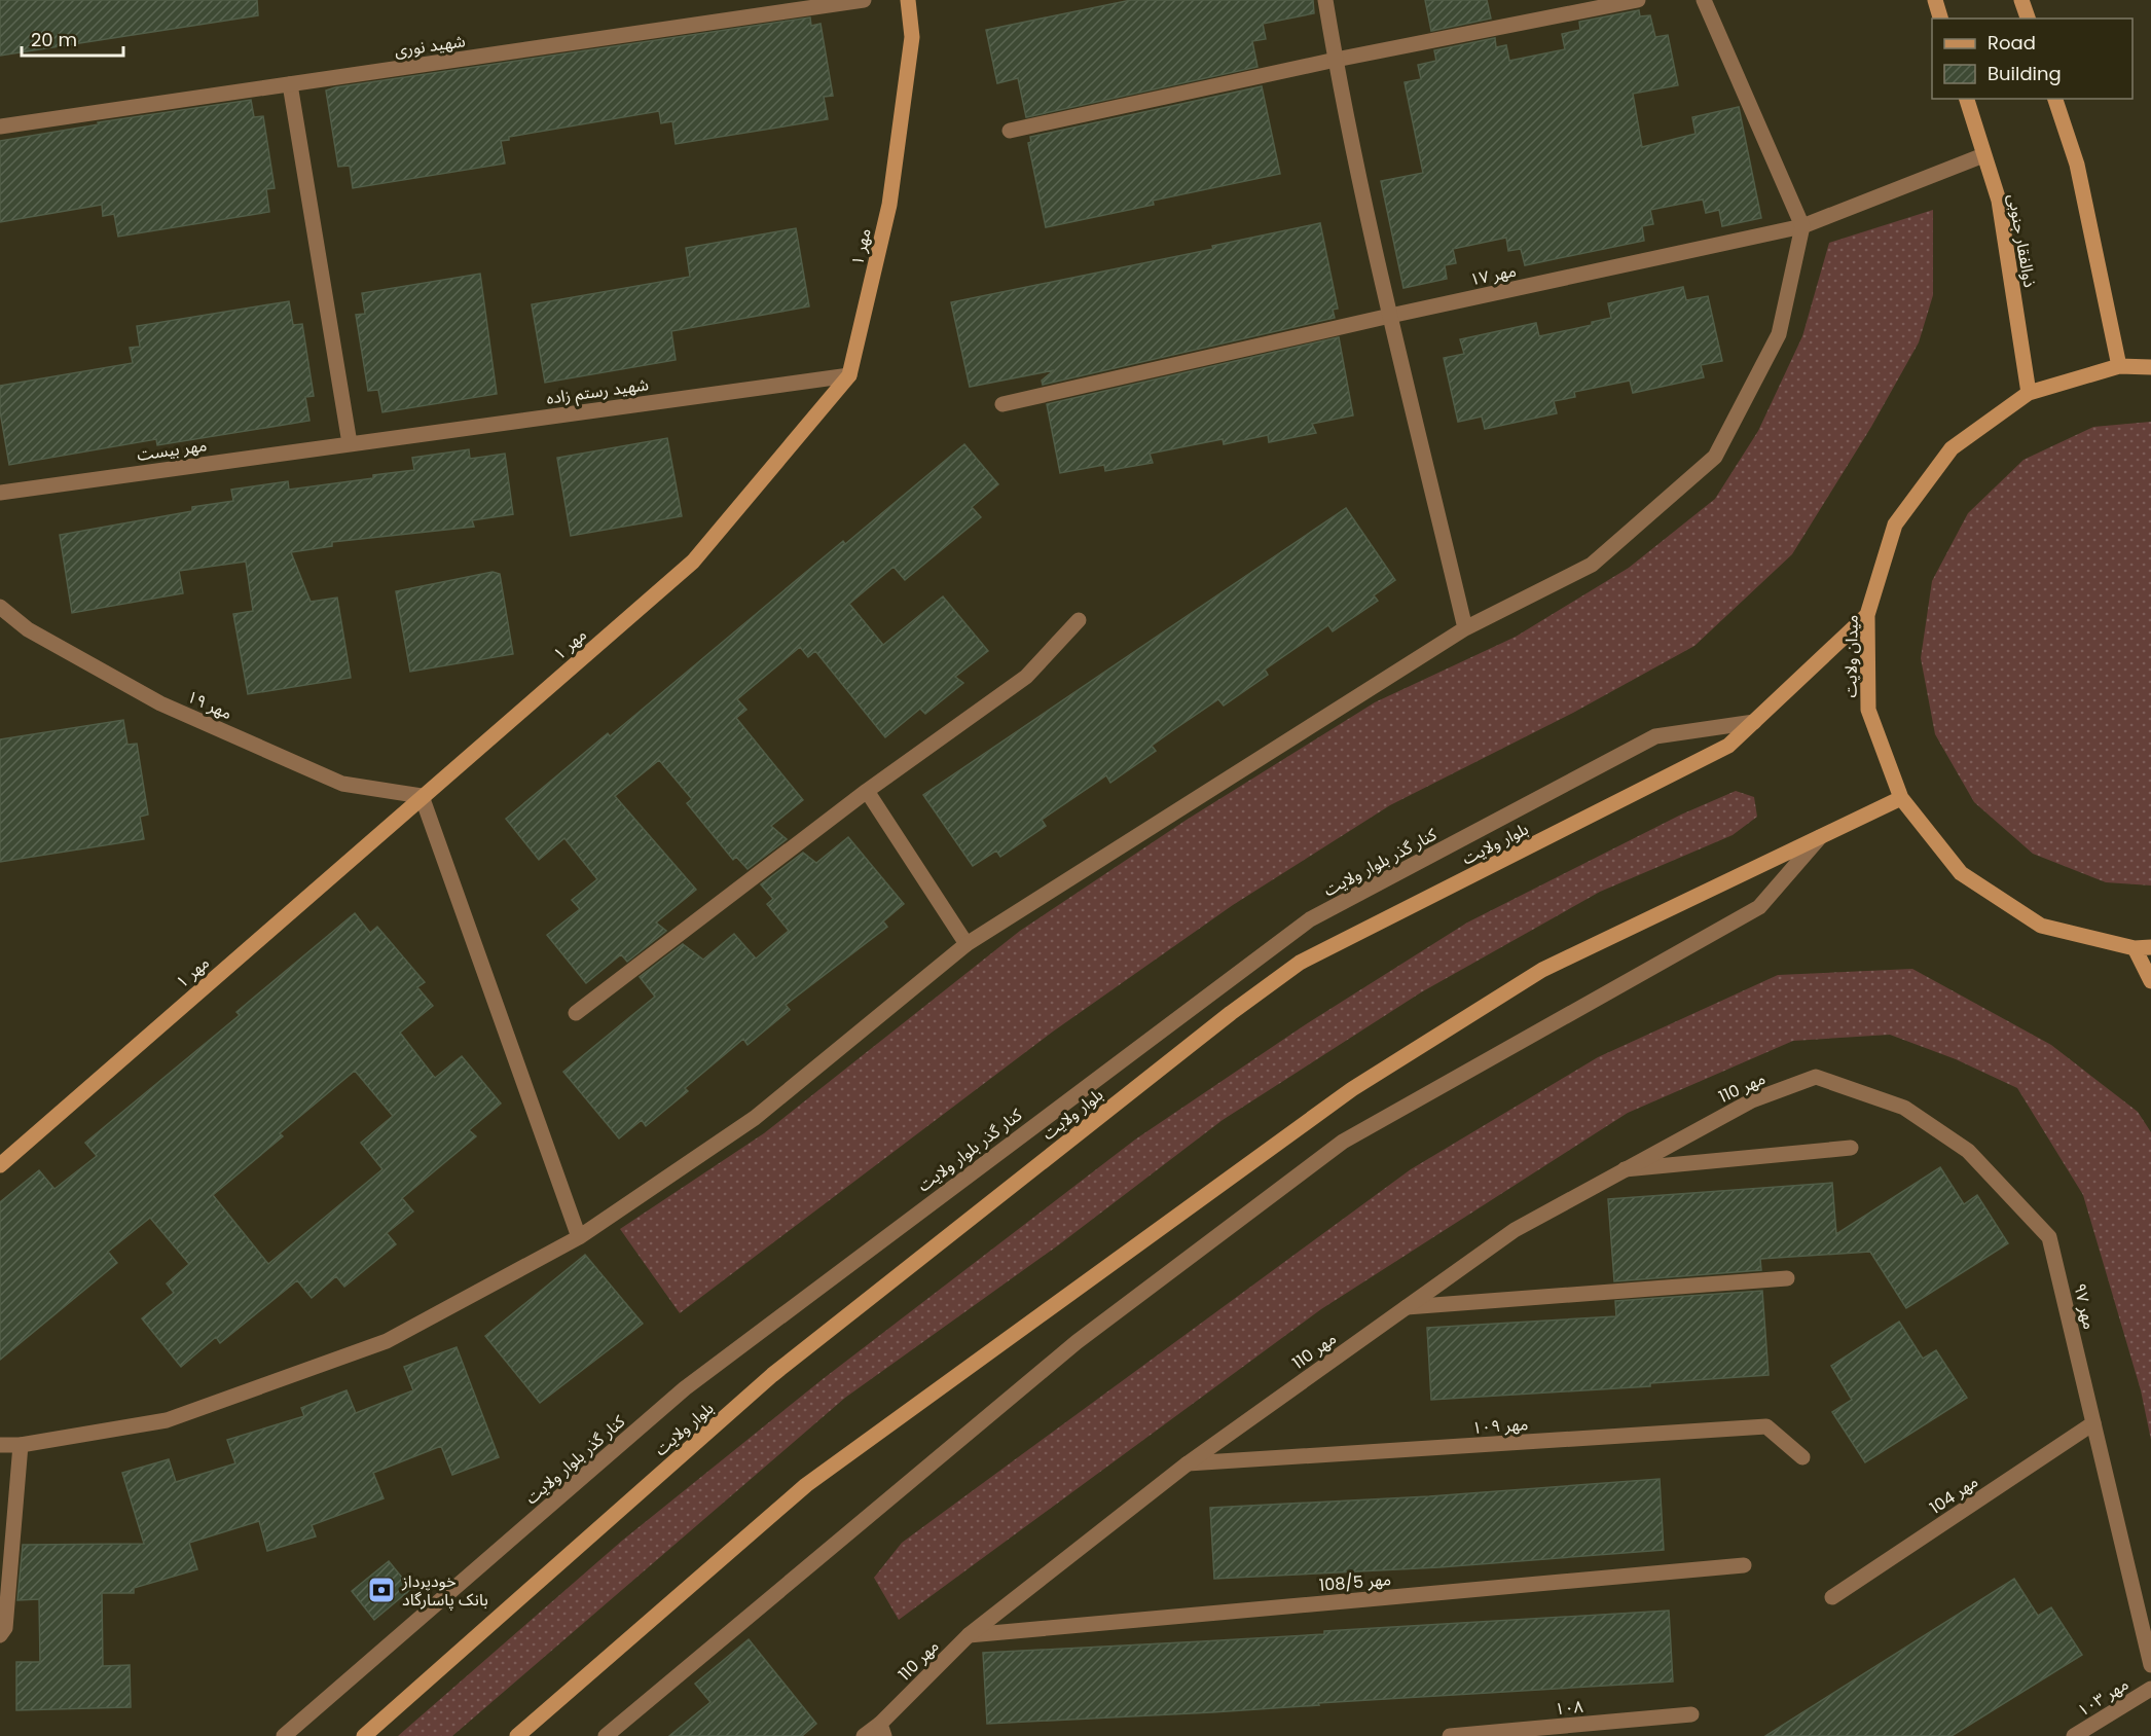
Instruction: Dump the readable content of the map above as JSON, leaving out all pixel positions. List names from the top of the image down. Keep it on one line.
{"streets":{"main road":["ذوالفقار جنوبی","مهر ۱","میدان ولایت","بلوار ولایت"],"street":["شهید نوری","مهر ۱۷","شهید رستم زاده","مهر بیست","مهر ۱۹","کنار گذر بلوار ولایت","مهر 110","مهر ۹۷","مهر ۱۰۹","مهر 104","مهر 108/5","مهر ۱۰۳","۱۰۸"]},"crossings":[["ذوالفقار جنوبی","مهر ۱۷"],["ذوالفقار جنوبی","میدان ولایت"],["مهر ۱","شهید رستم زاده"],["مهر ۱","مهر ۱۹"],["شهید رستم زاده","مهر بیست"],["میدان ولایت","بلوار ولایت"],["بلوار ولایت","کنار گذر بلوار ولایت"],["مهر 110","مهر ۹۷"],["مهر 110","مهر ۱۰۹"],["مهر 110","مهر 108/5"],["مهر ۹۷","مهر 104"]],"places":{"bank":["خودپرداز بانک پاسارگاد"]},"legend":["Road","Building"],"scale_bar":"20 m"}
